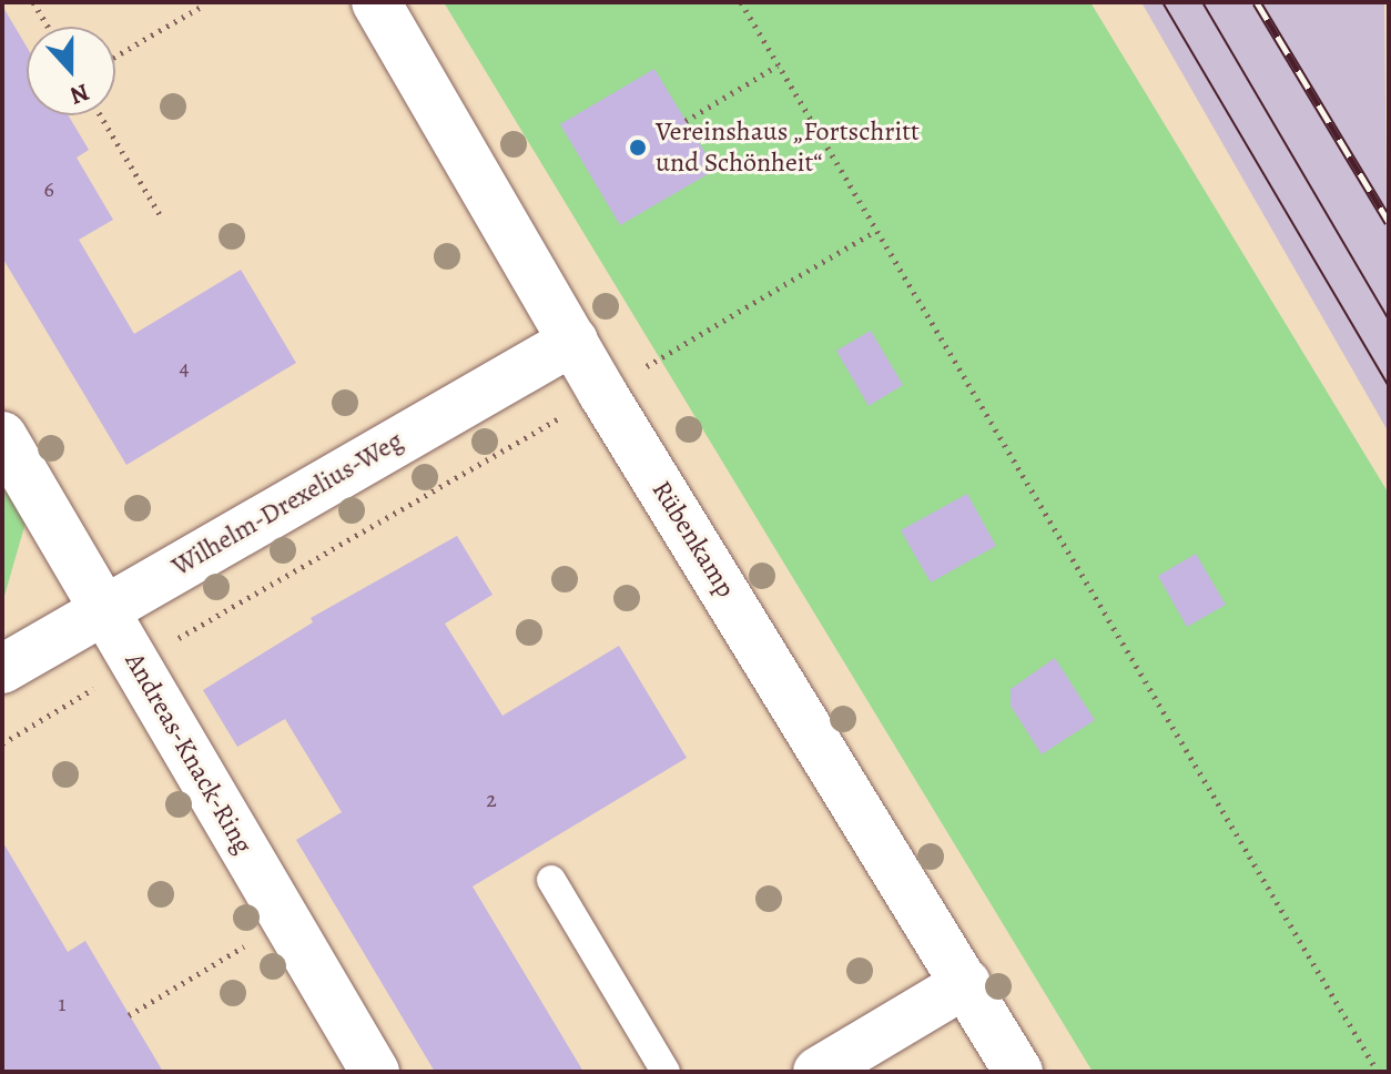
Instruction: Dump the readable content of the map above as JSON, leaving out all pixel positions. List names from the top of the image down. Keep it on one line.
{"streets":{"street":["Wilhelm-Drexelius-Weg","Rübenkamp","Andreas-Knack-Ring"]},"crossings":[["Wilhelm-Drexelius-Weg","Rübenkamp"],["Wilhelm-Drexelius-Weg","Andreas-Knack-Ring"]],"places":["Vereinshaus „Fortschritt und Schönheit“"],"house_numbers":["6","4","2","1"],"north":"bottom"}
